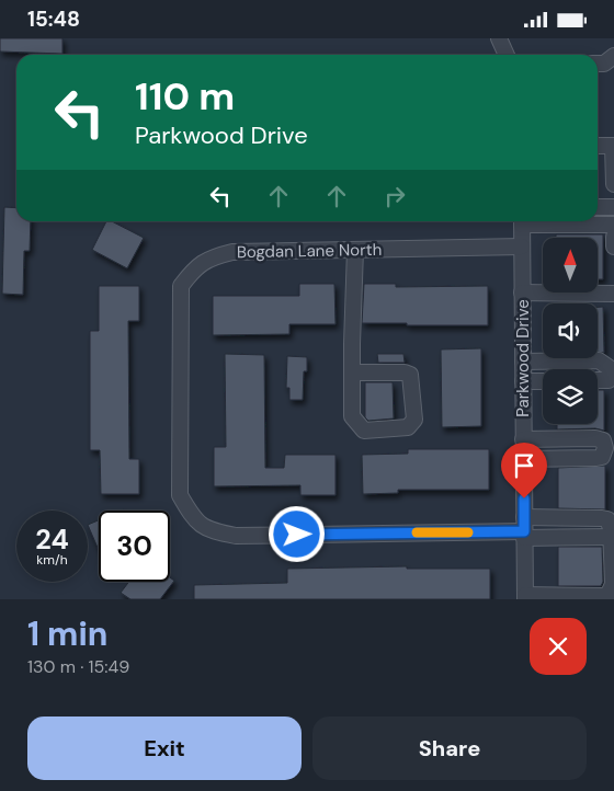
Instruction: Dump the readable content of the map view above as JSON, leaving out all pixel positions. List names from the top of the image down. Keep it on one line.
{"streets":{"street":["Bogdan Lane North","Parkwood Drive"]},"crossings":[["Bogdan Lane North","Parkwood Drive"]],"north":"top","page":{"status":"15:48","turn":["110 m","Parkwood Drive"],"speed":"24 km/h","limit":"30","heading":["1 min","130 m · 15:49"],"buttons":["Exit","Share"]}}
